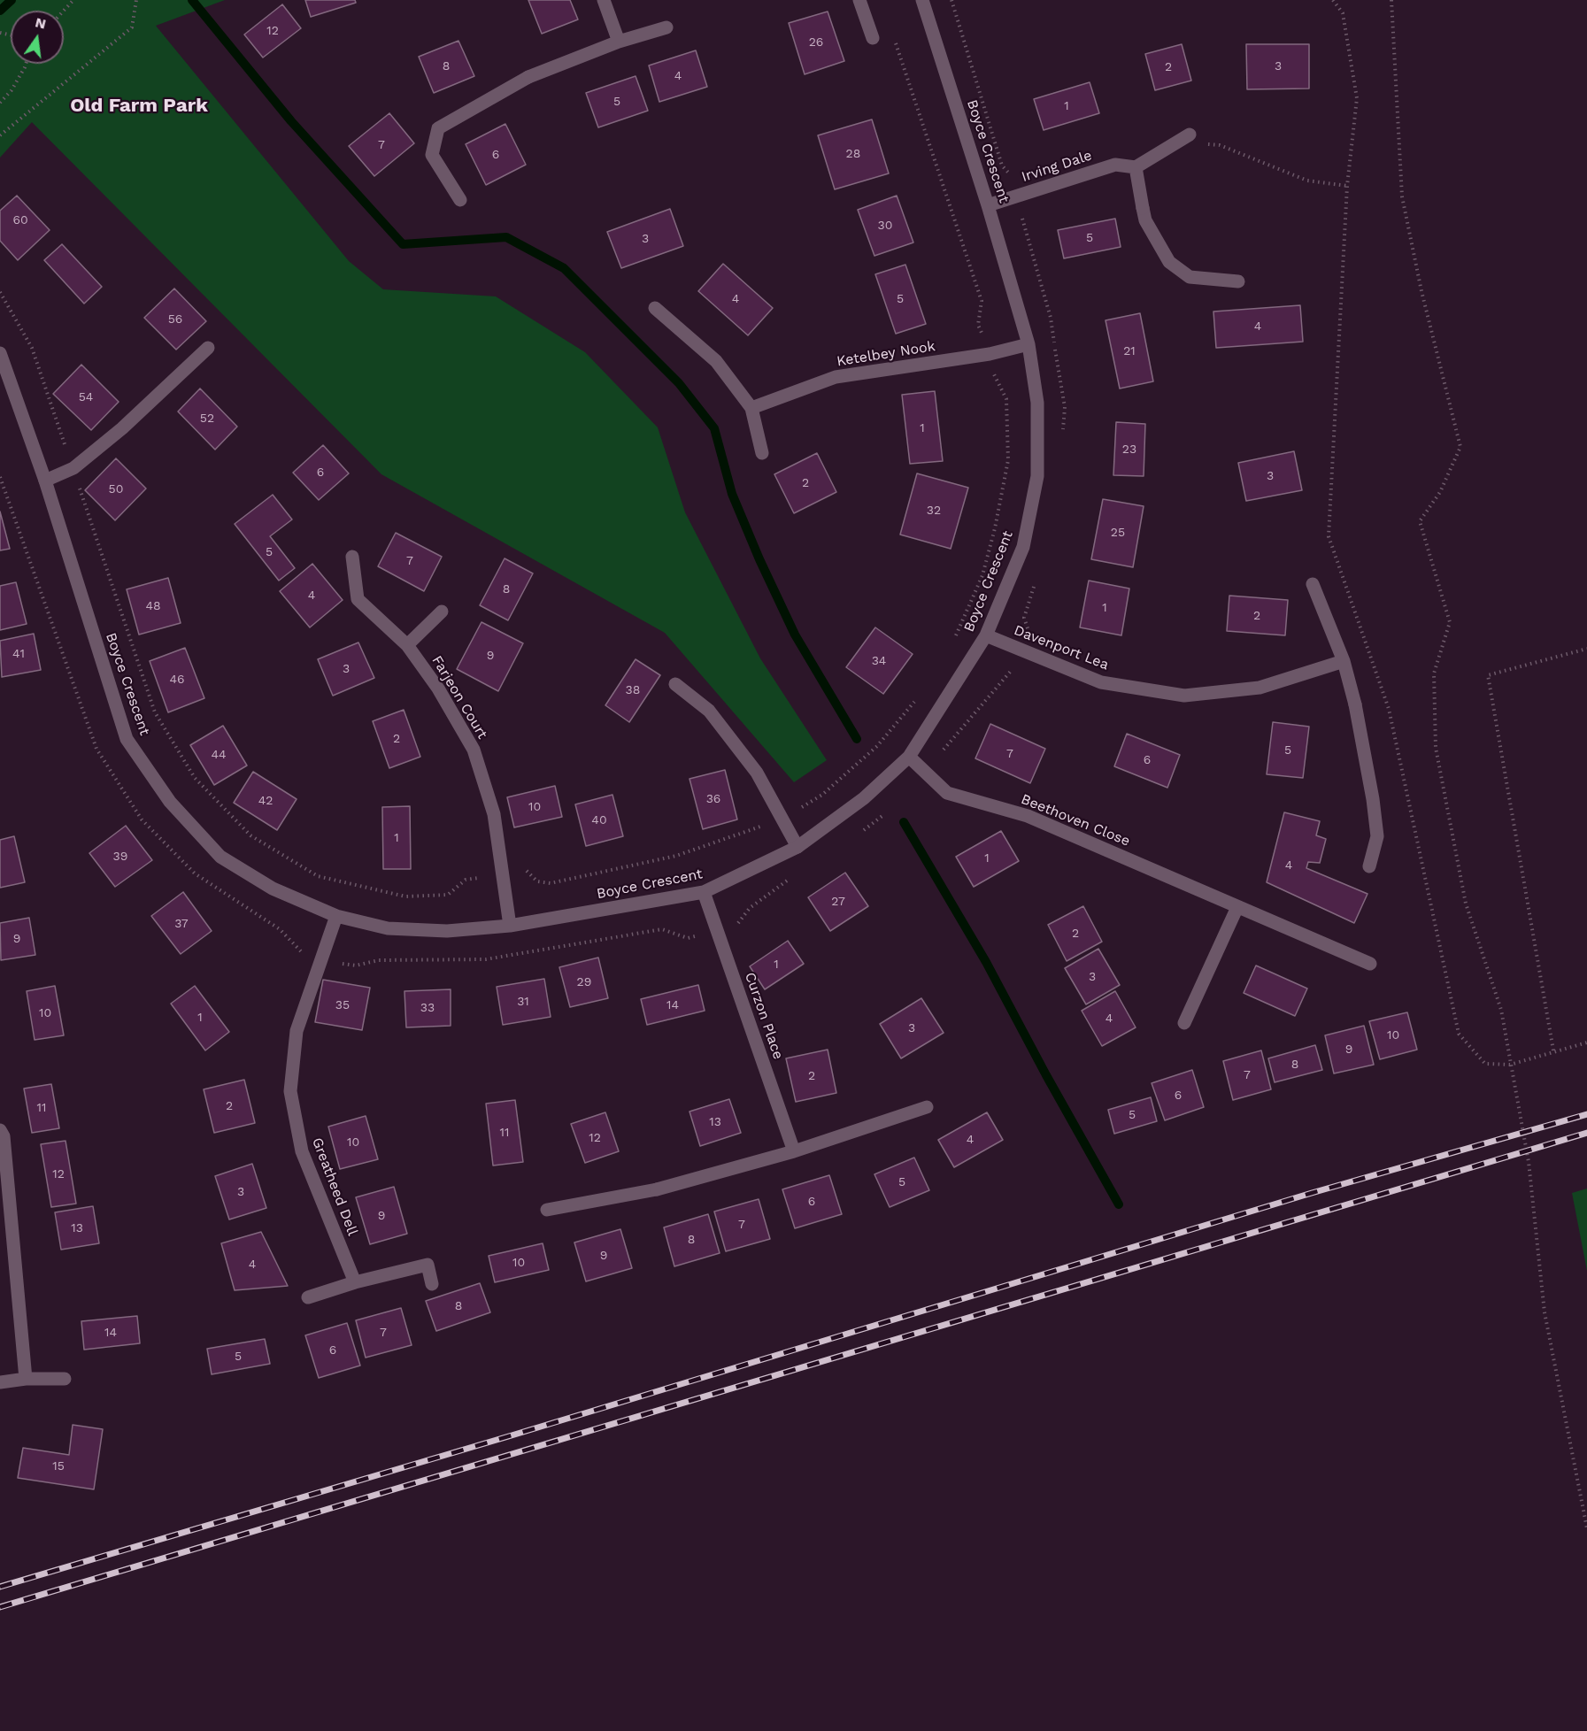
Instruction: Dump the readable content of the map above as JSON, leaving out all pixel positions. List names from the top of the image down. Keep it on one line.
{"streets":{"street":["Boyce Crescent","Irving Dale","Ketelbey Nook","Davenport Lea","Farjeon Court","Beethoven Close","Curzon Place","Greatheed Dell"]},"crossings":[["Boyce Crescent","Irving Dale"],["Boyce Crescent","Ketelbey Nook"],["Boyce Crescent","Davenport Lea"],["Boyce Crescent","Farjeon Court"],["Boyce Crescent","Beethoven Close"],["Boyce Crescent","Curzon Place"],["Boyce Crescent","Greatheed Dell"]],"districts":["Old Farm Park"],"house_numbers":["12","26","8","3","2","4","5","1","7","28","6","60","30","5","3","4","5","56","4","21","54","52","1","23","6","3","2","50","32","25","5","7","8","4","48","1","2","41","9","34","3","46","38","2","5","7","44","6","36","42","10","40","1","39","1","4","27","37","2","9","1","3","29","31","35","14","33","10","1","4","3","10","9","8","7","2","6","2","11","5","13","11","12","4","10","12","5","3","6","9","7","13","8","9","10","4","8","14","7","6","5","15"],"north":"top"}
